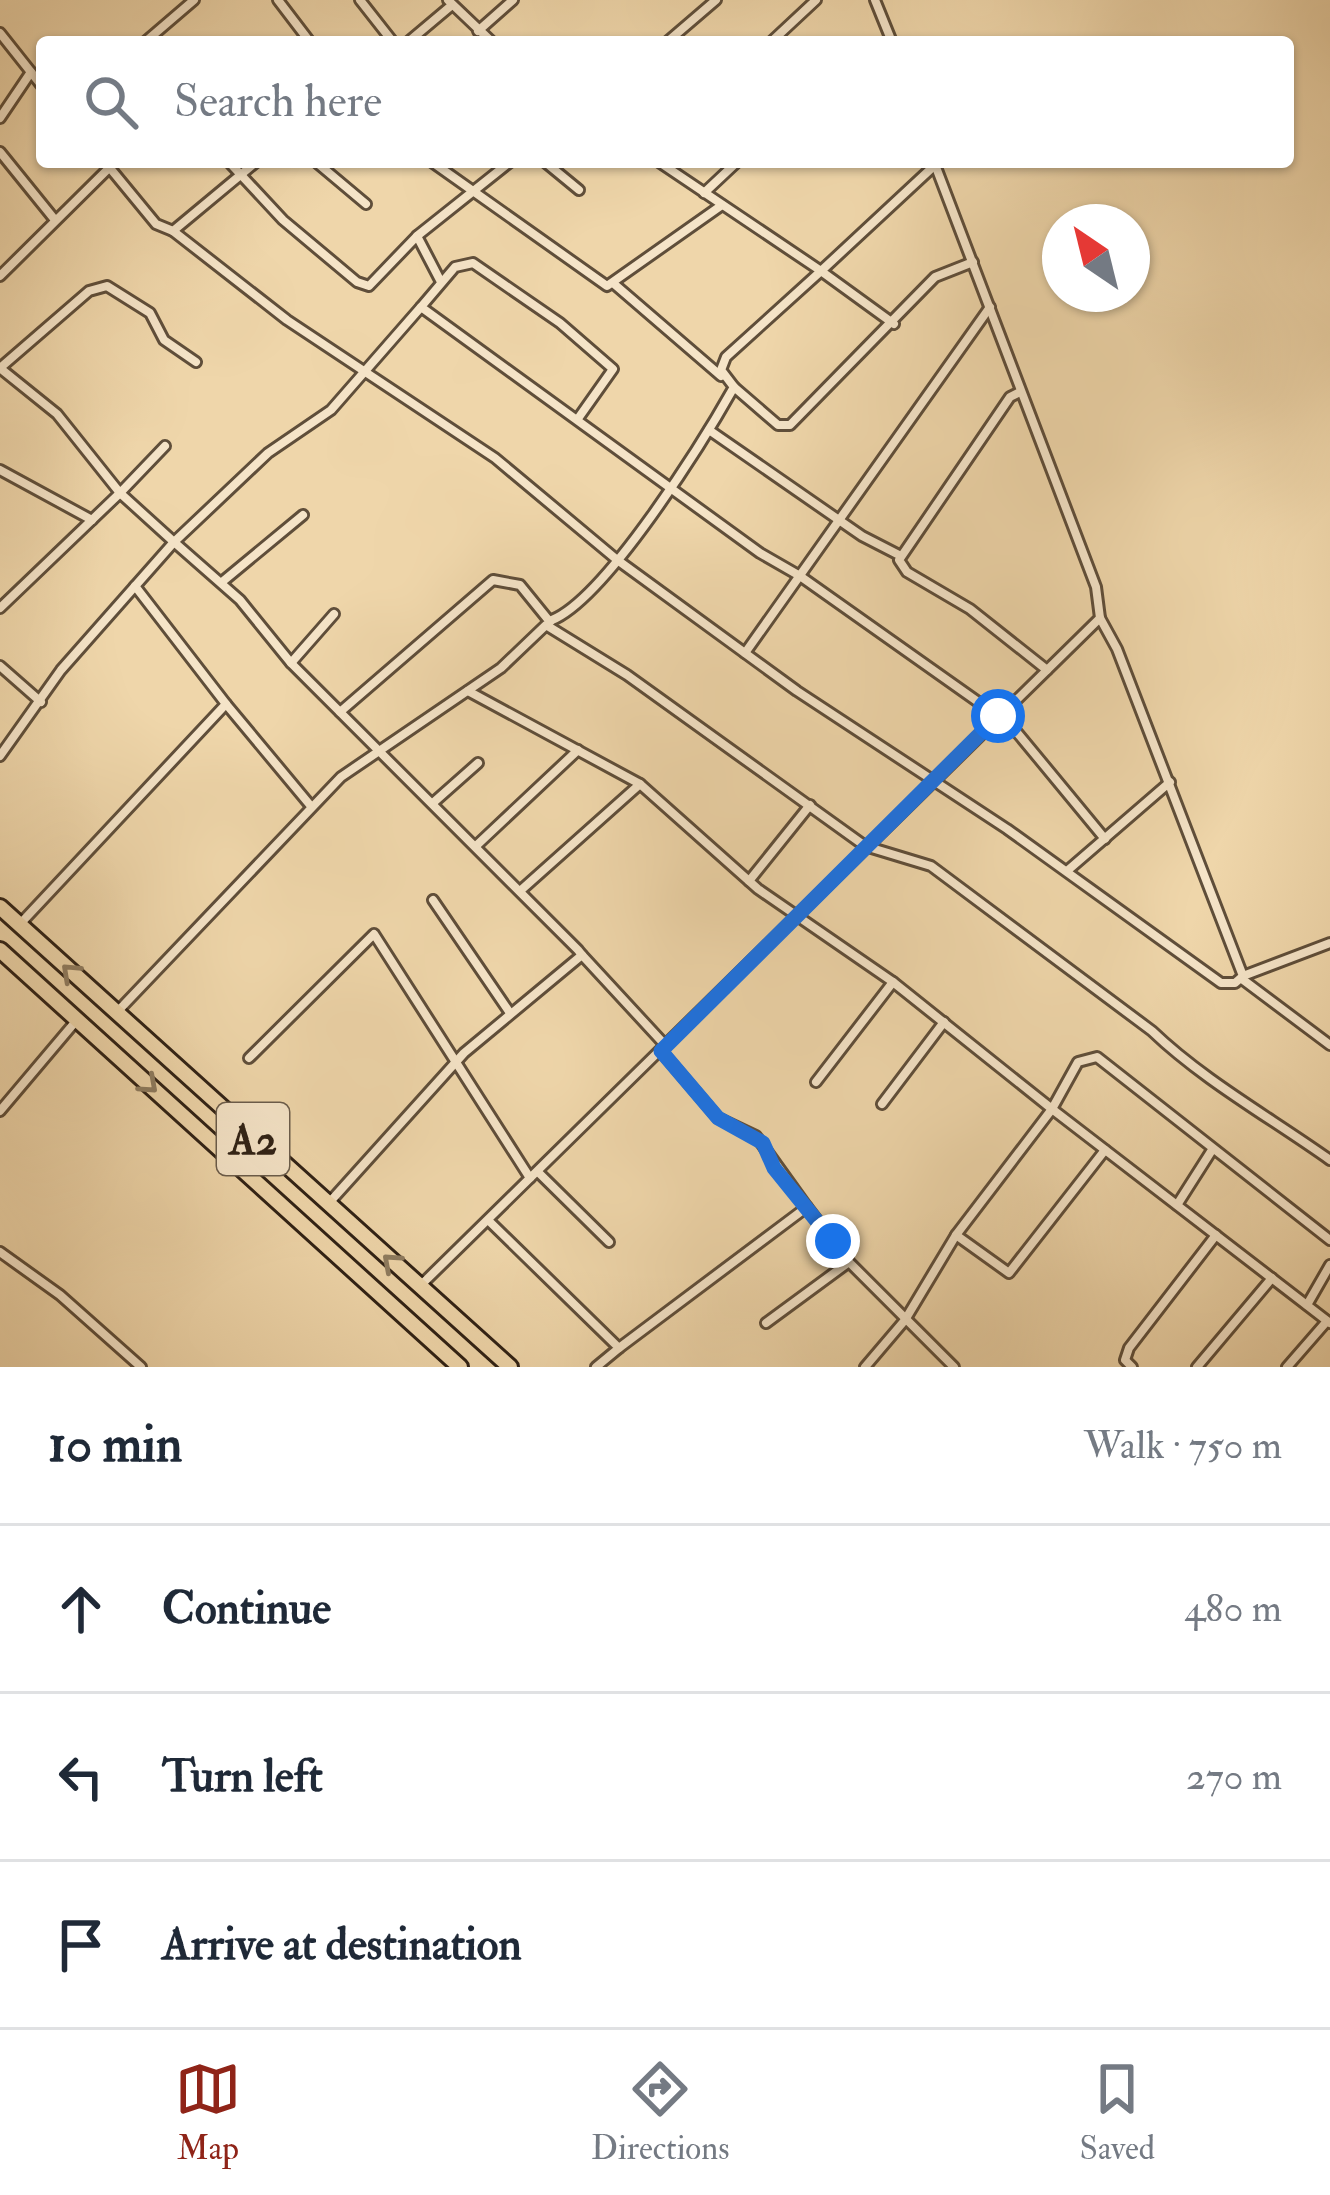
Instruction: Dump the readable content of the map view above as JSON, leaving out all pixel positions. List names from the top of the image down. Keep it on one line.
{"streets":{"highway":["A2"]},"north":"top left","page":{"search":"Search here","heading":["10 min","Walk · 750 m"],"list":[["Continue","480 m"],["Turn left","270 m"],"Arrive at destination"],"nav":["Map","Directions","Saved"]}}
